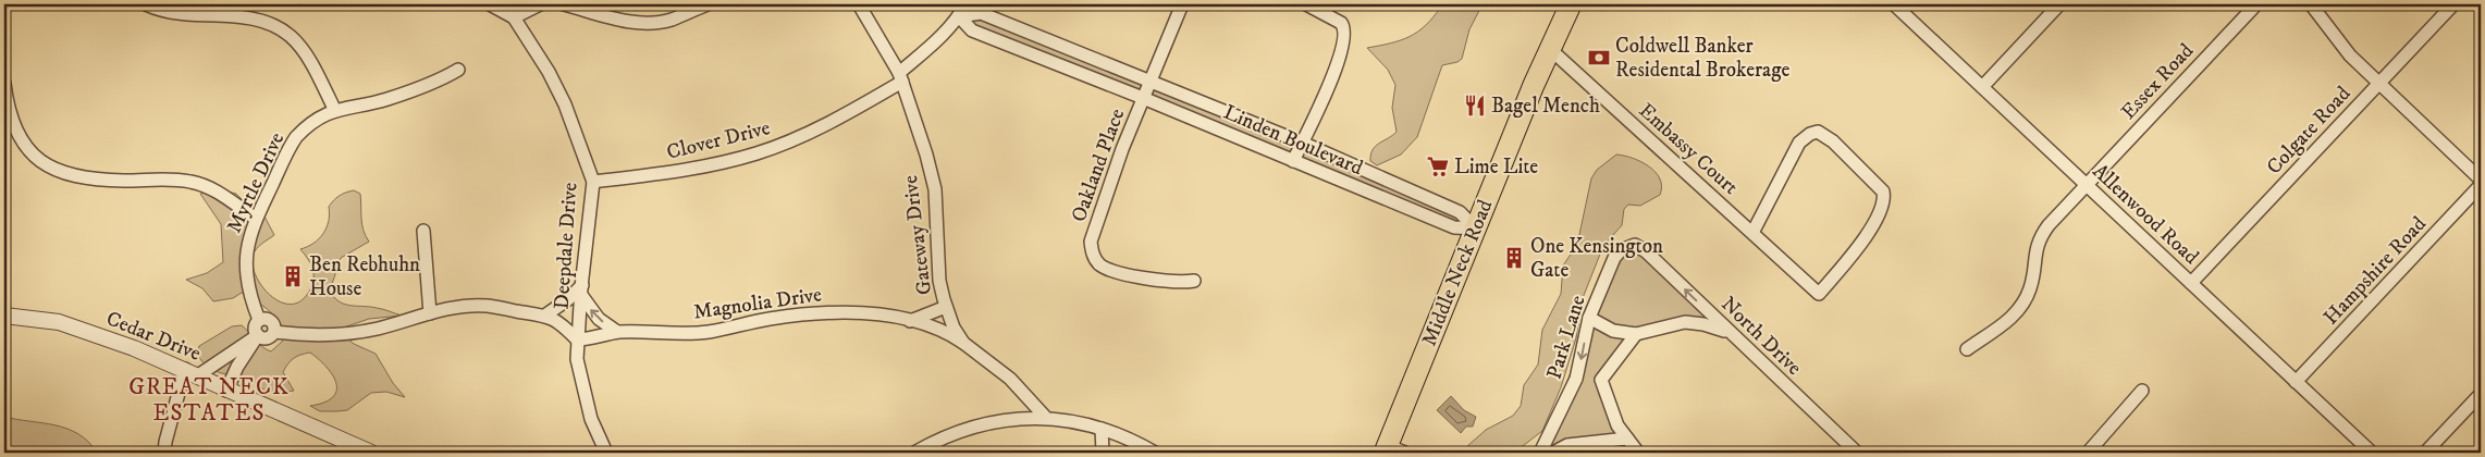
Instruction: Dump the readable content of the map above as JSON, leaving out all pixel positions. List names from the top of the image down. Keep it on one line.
{"streets":{"main road":["Middle Neck Road"],"street":["Essex Road","Colgate Road","Clover Drive","Linden Boulevard","Embassy Court","Oakland Place","Myrtle Drive","Allenwood Road","Gateway Drive","Deepdale Drive","Hampshire Road","Magnolia Drive","Cedar Drive","North Drive","Park Lane"]},"crossings":[["Essex Road","Allenwood Road"],["Colgate Road","Allenwood Road"],["Clover Drive","Linden Boulevard"],["Clover Drive","Gateway Drive"],["Clover Drive","Deepdale Drive"],["Linden Boulevard","Oakland Place"],["Linden Boulevard","Middle Neck Road"],["Embassy Court","Middle Neck Road"],["Myrtle Drive","Cedar Drive"],["Allenwood Road","Hampshire Road"],["Gateway Drive","Magnolia Drive"],["Deepdale Drive","Magnolia Drive"],["North Drive","Park Lane"]],"one_way":["North Drive"],"districts":["GREAT NECK ESTATES"],"places":{"bank":["Coldwell Banker Residental Brokerage"],"restaurant":["Bagel Mench"],"supermarket":["Lime Lite"],"building":["One Kensington Gate","Ben Rebhuhn House"]}}
